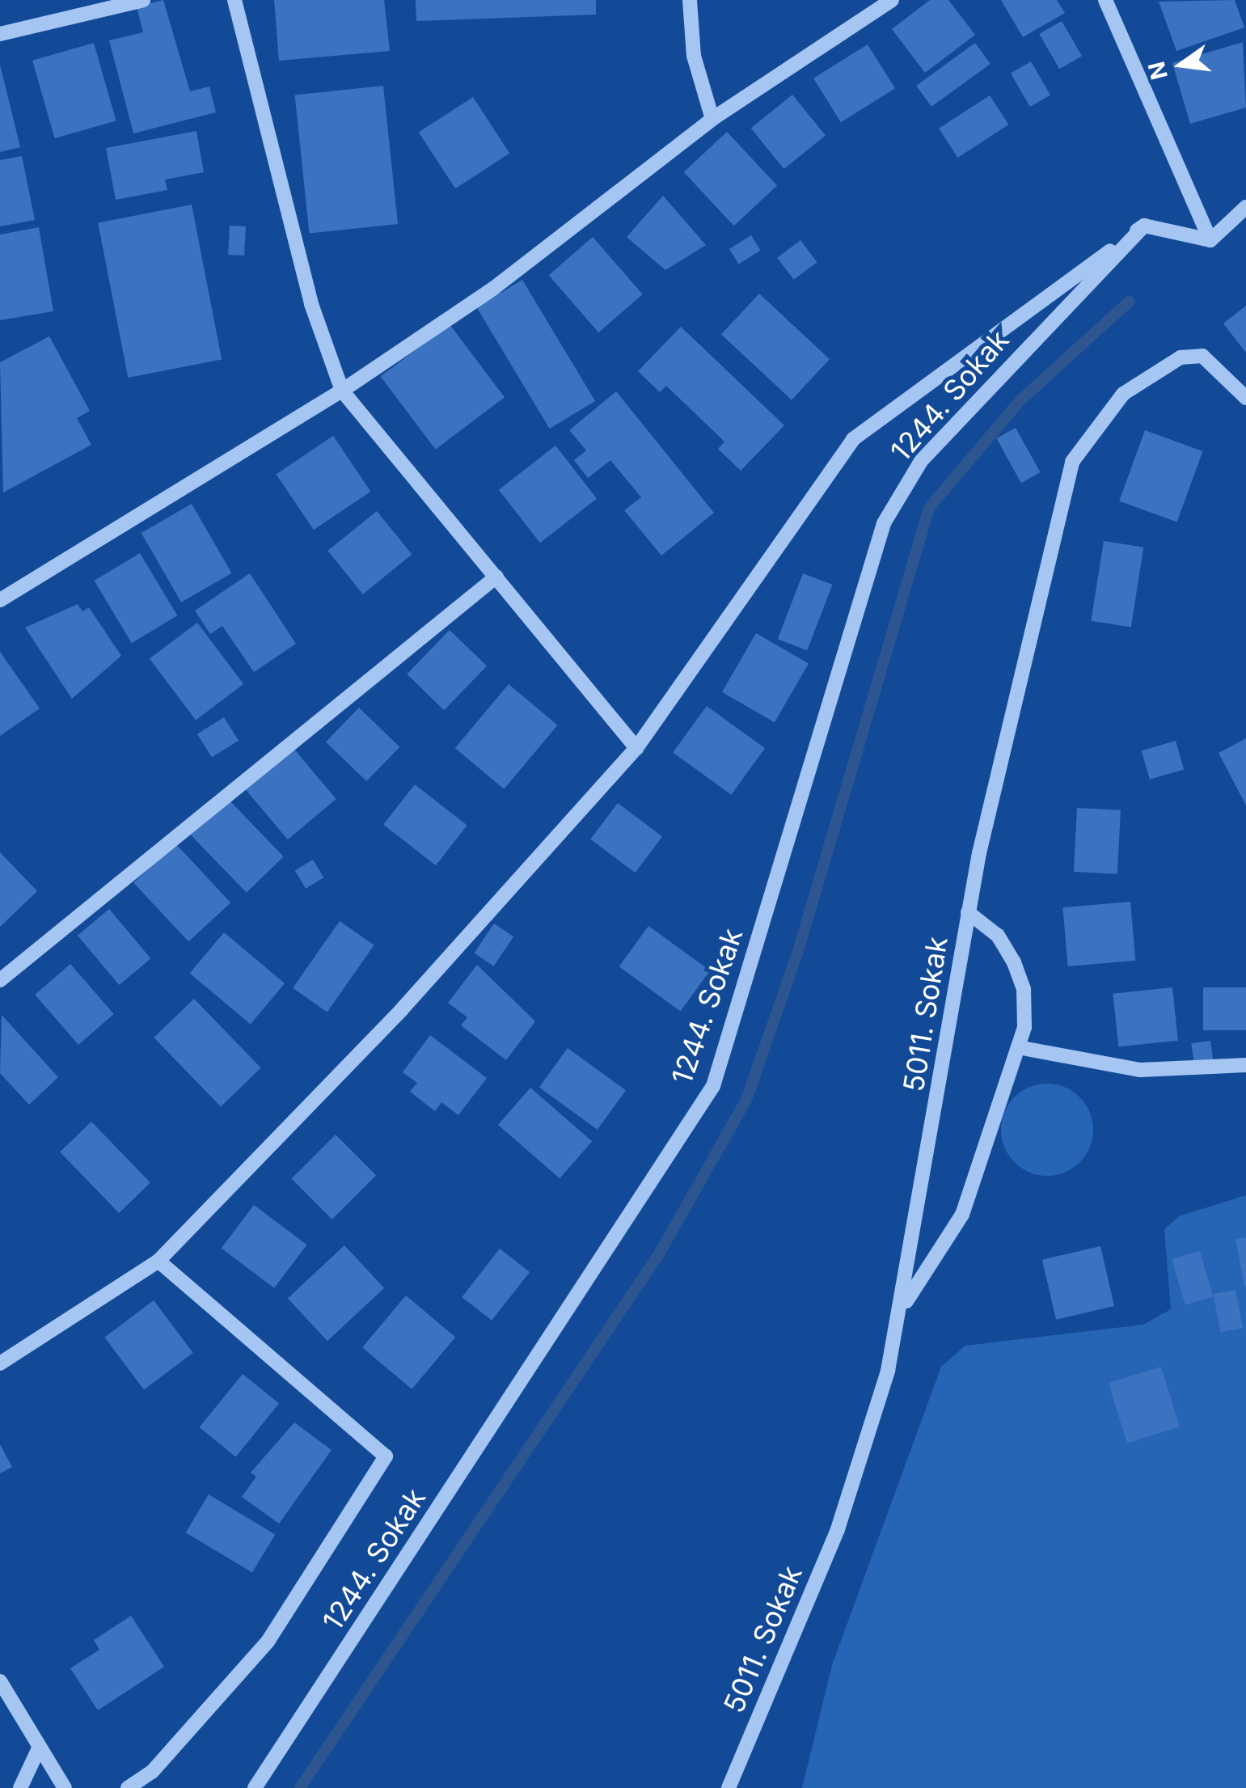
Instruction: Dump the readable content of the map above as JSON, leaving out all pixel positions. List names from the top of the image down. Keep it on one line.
{"streets":{"street":["1244. Sokak","5011. Sokak"]},"north":"left"}
